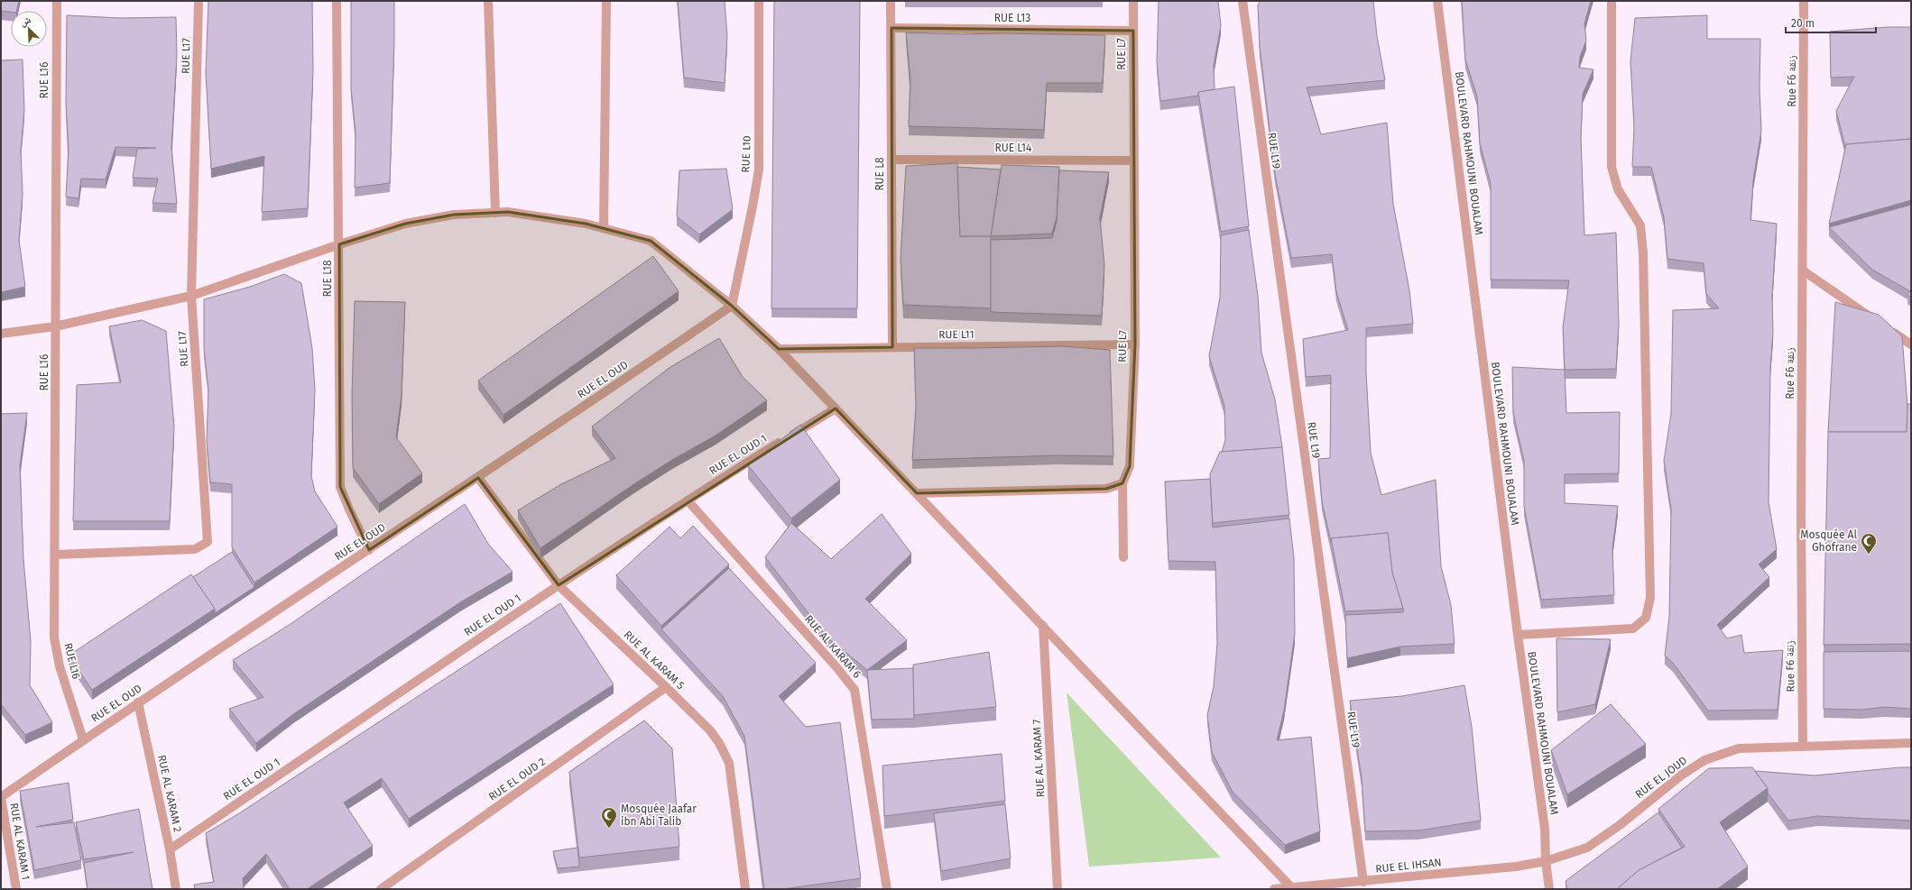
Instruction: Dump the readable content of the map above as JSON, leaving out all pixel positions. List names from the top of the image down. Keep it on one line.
{"streets":{"street":["RUE L13","RUE L7","RUE L17","RUE L16","Rue F6 زنقة","RUE L14","RUE L19","BOULEVARD RAHMOUNI BOUALAM","RUE L10","RUE L8","RUE L18","RUE L11","RUE EL OUD","RUE EL OUD 1","RUE AL KARAM 6","RUE AL KARAM 5","RUE AL KARAM 7","RUE EL JOUD","RUE EL OUD 2","RUE AL KARAM 2","RUE AL KARAM 1","RUE EL IHSAN"]},"crossings":[["RUE L13","RUE L7"],["RUE L13","RUE L8"],["RUE L7","RUE L14"],["RUE L7","RUE L11"],["RUE L17","RUE L16"],["RUE L16","RUE EL OUD"],["Rue F6 زنقة","RUE EL JOUD"],["RUE L14","RUE L8"],["RUE L19","RUE EL IHSAN"],["BOULEVARD RAHMOUNI BOUALAM","RUE EL JOUD"],["BOULEVARD RAHMOUNI BOUALAM","RUE EL IHSAN"],["RUE L10","RUE EL OUD"],["RUE L8","RUE L11"],["RUE L18","RUE EL OUD"],["RUE EL OUD","RUE AL KARAM 5"],["RUE EL OUD","RUE AL KARAM 2"],["RUE EL OUD","RUE AL KARAM 1"],["RUE EL OUD 1","RUE AL KARAM 6"],["RUE EL OUD 1","RUE AL KARAM 5"],["RUE EL OUD 1","RUE AL KARAM 2"],["RUE AL KARAM 5","RUE EL OUD 2"],["RUE EL JOUD","RUE EL IHSAN"]],"places":{"mosque":["Mosquée Al Ghofrane","Mosquée Jaafar ibn Abi Talib"]},"scale_bar":"20 m","north":"top left"}
